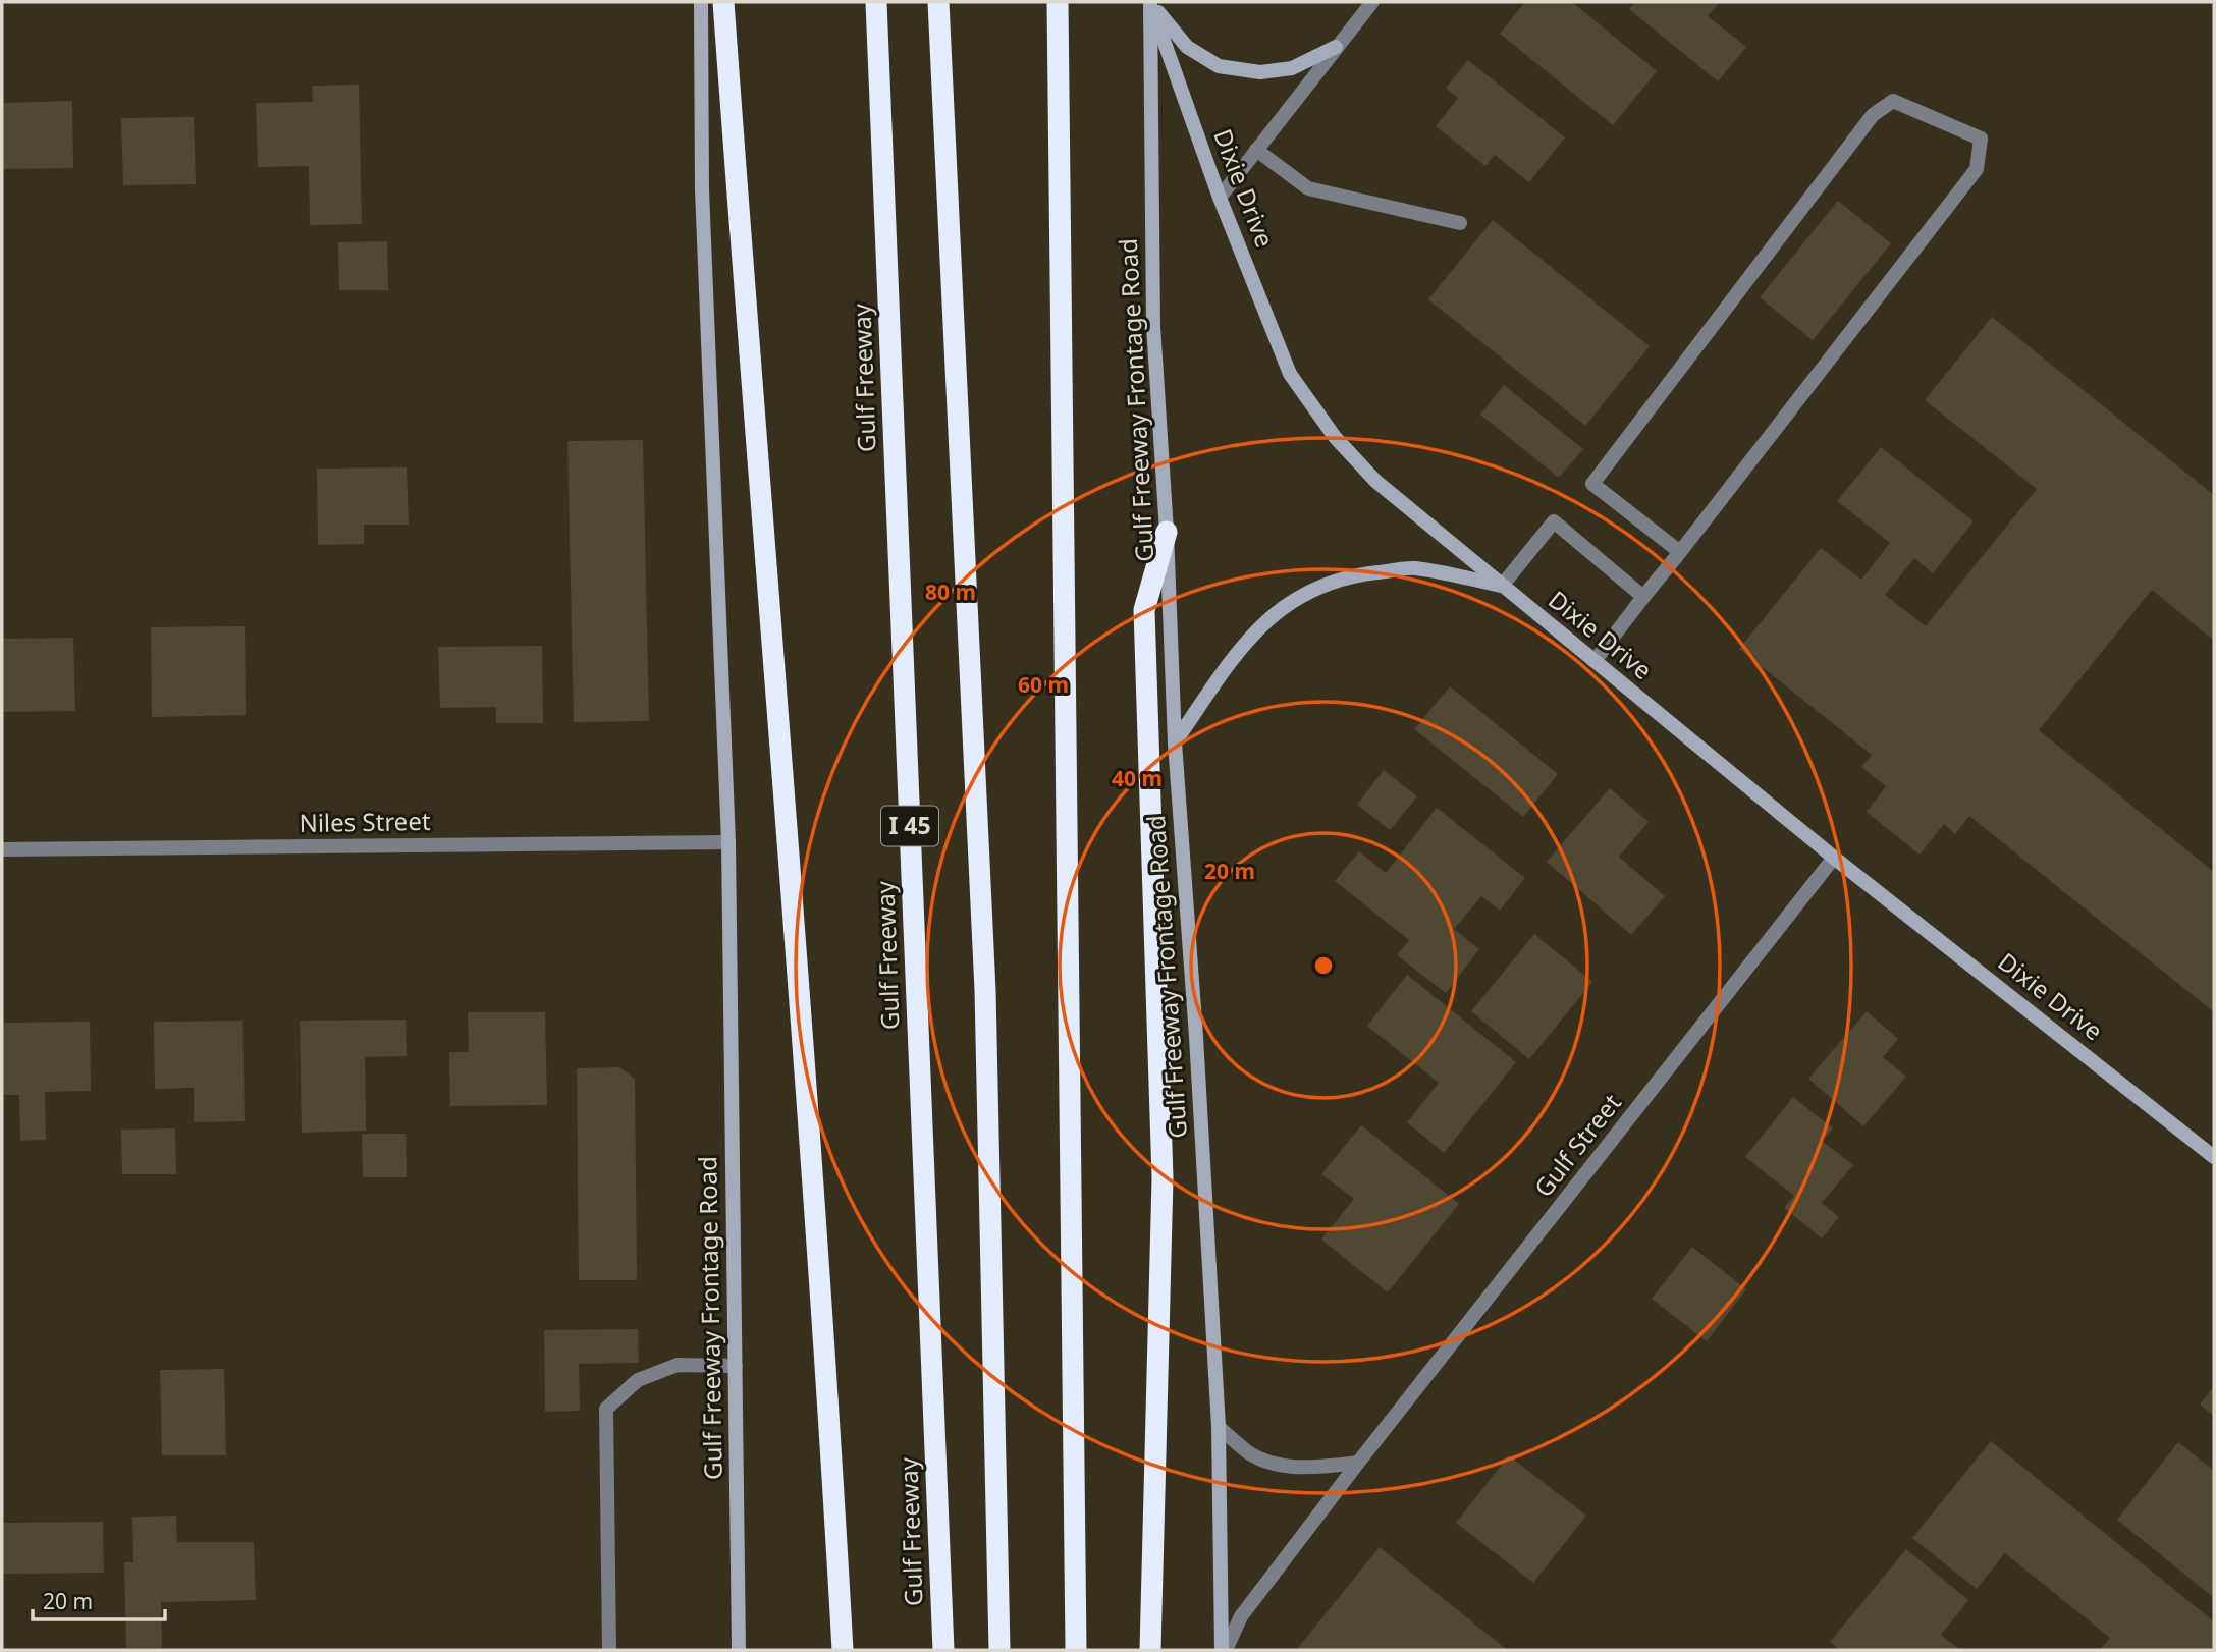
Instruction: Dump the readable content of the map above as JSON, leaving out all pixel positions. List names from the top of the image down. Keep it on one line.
{"streets":{"highway":["Gulf Freeway","I 45"],"main road":["Dixie Drive","Gulf Freeway Frontage Road"],"street":["Niles Street","Gulf Street"]},"crossings":[["Dixie Drive","Gulf Freeway Frontage Road"],["Dixie Drive","Gulf Street"],["Gulf Freeway Frontage Road","Niles Street"],["Gulf Freeway Frontage Road","Gulf Street"]],"scale_bar":"20 m","rings":["80 m","60 m","40 m","20 m"]}
